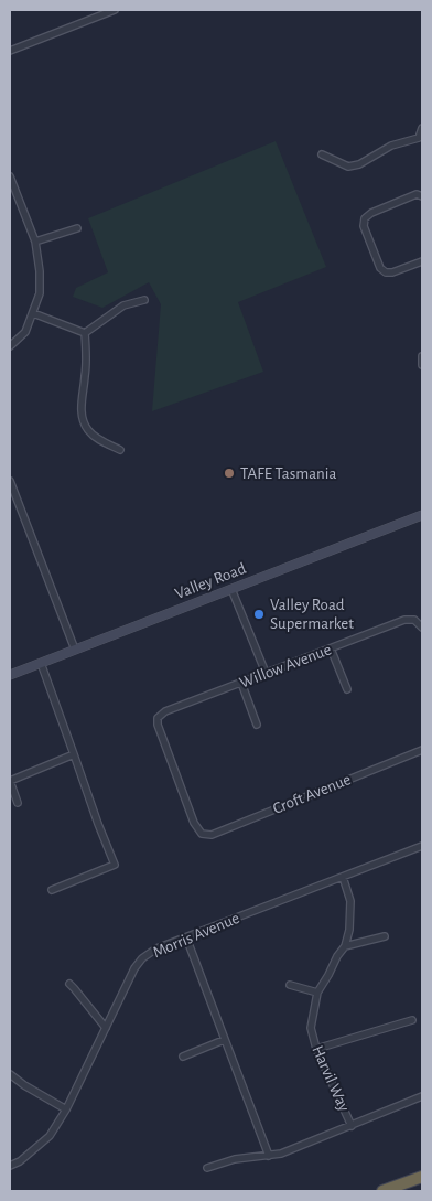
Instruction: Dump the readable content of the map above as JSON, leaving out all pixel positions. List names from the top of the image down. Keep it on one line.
{"streets":{"street":["Valley Road","Willow Avenue","Croft Avenue","Morris Avenue","Harvil Way"]},"crossings":[["Willow Avenue","Croft Avenue"],["Morris Avenue","Harvil Way"]],"places":["TAFE Tasmania","Valley Road Supermarket"]}
